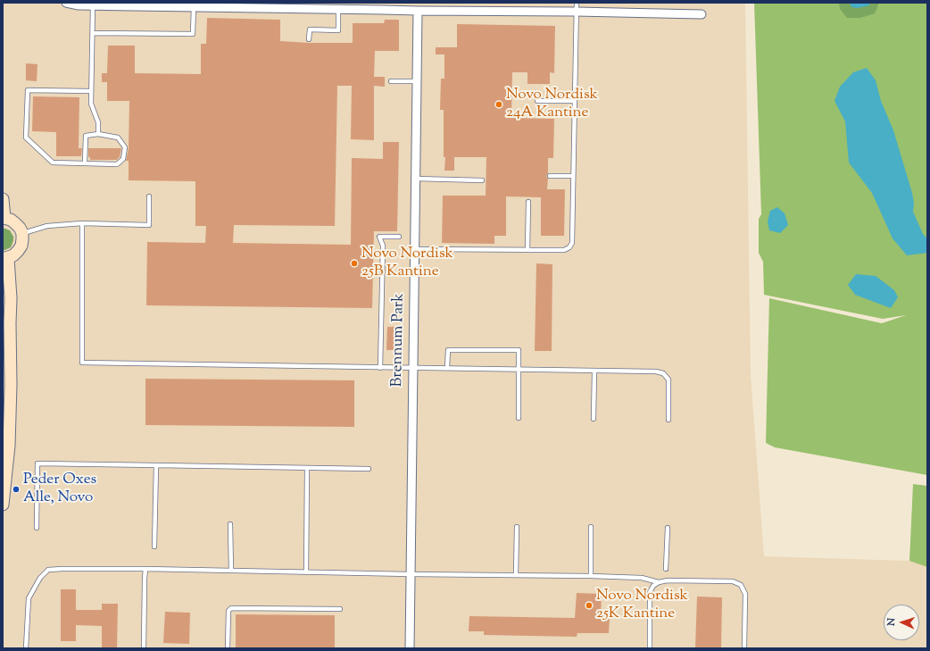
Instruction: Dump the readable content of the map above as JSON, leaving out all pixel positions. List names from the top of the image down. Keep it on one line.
{"streets":{"street":["Brennum Park"]},"places":["Novo Nordisk 24A Kantine","Novo Nordisk 25B Kantine","Peder Oxes Alle, Novo","Novo Nordisk 25K Kantine"],"north":"left"}
